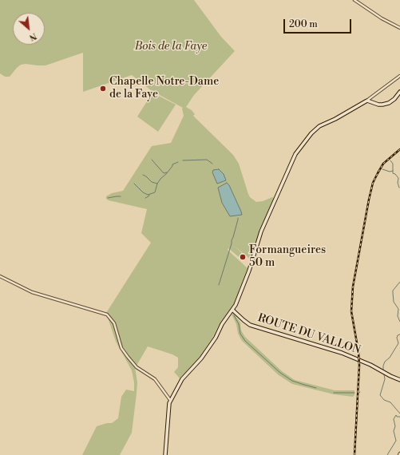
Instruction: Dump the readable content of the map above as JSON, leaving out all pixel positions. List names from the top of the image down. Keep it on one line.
{"streets":{"street":["ROUTE DU VALLON"]},"parks":["Bois de la Faye"],"places":["Chapelle Notre-Dame de la Faye","Formangueires 50 m"],"scale_bar":"200 m","north":"bottom right"}
